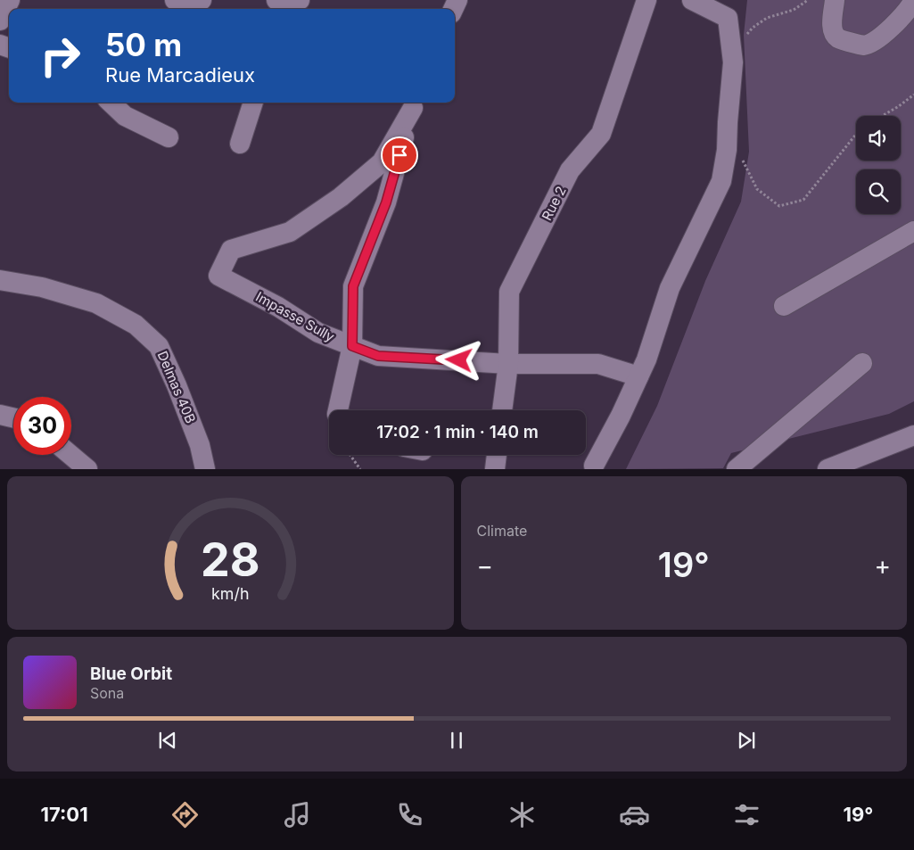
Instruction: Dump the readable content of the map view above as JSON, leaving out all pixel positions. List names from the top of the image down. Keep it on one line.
{"streets":{"street":["Rue 2","Impasse Sully","Delmas 40B"]},"crossings":[["Rue 2","Impasse Sully"]],"page":{"turn":["50 m","Rue Marcadieux"],"limit":"30","trip":"17:02 · 1 min · 140 m","tile":"Climate","heat":["−","19°","+"],"song":["Blue Orbit","Sona"],"tabs":["17:01","19°"],"gauge":["28","km/h"]}}
